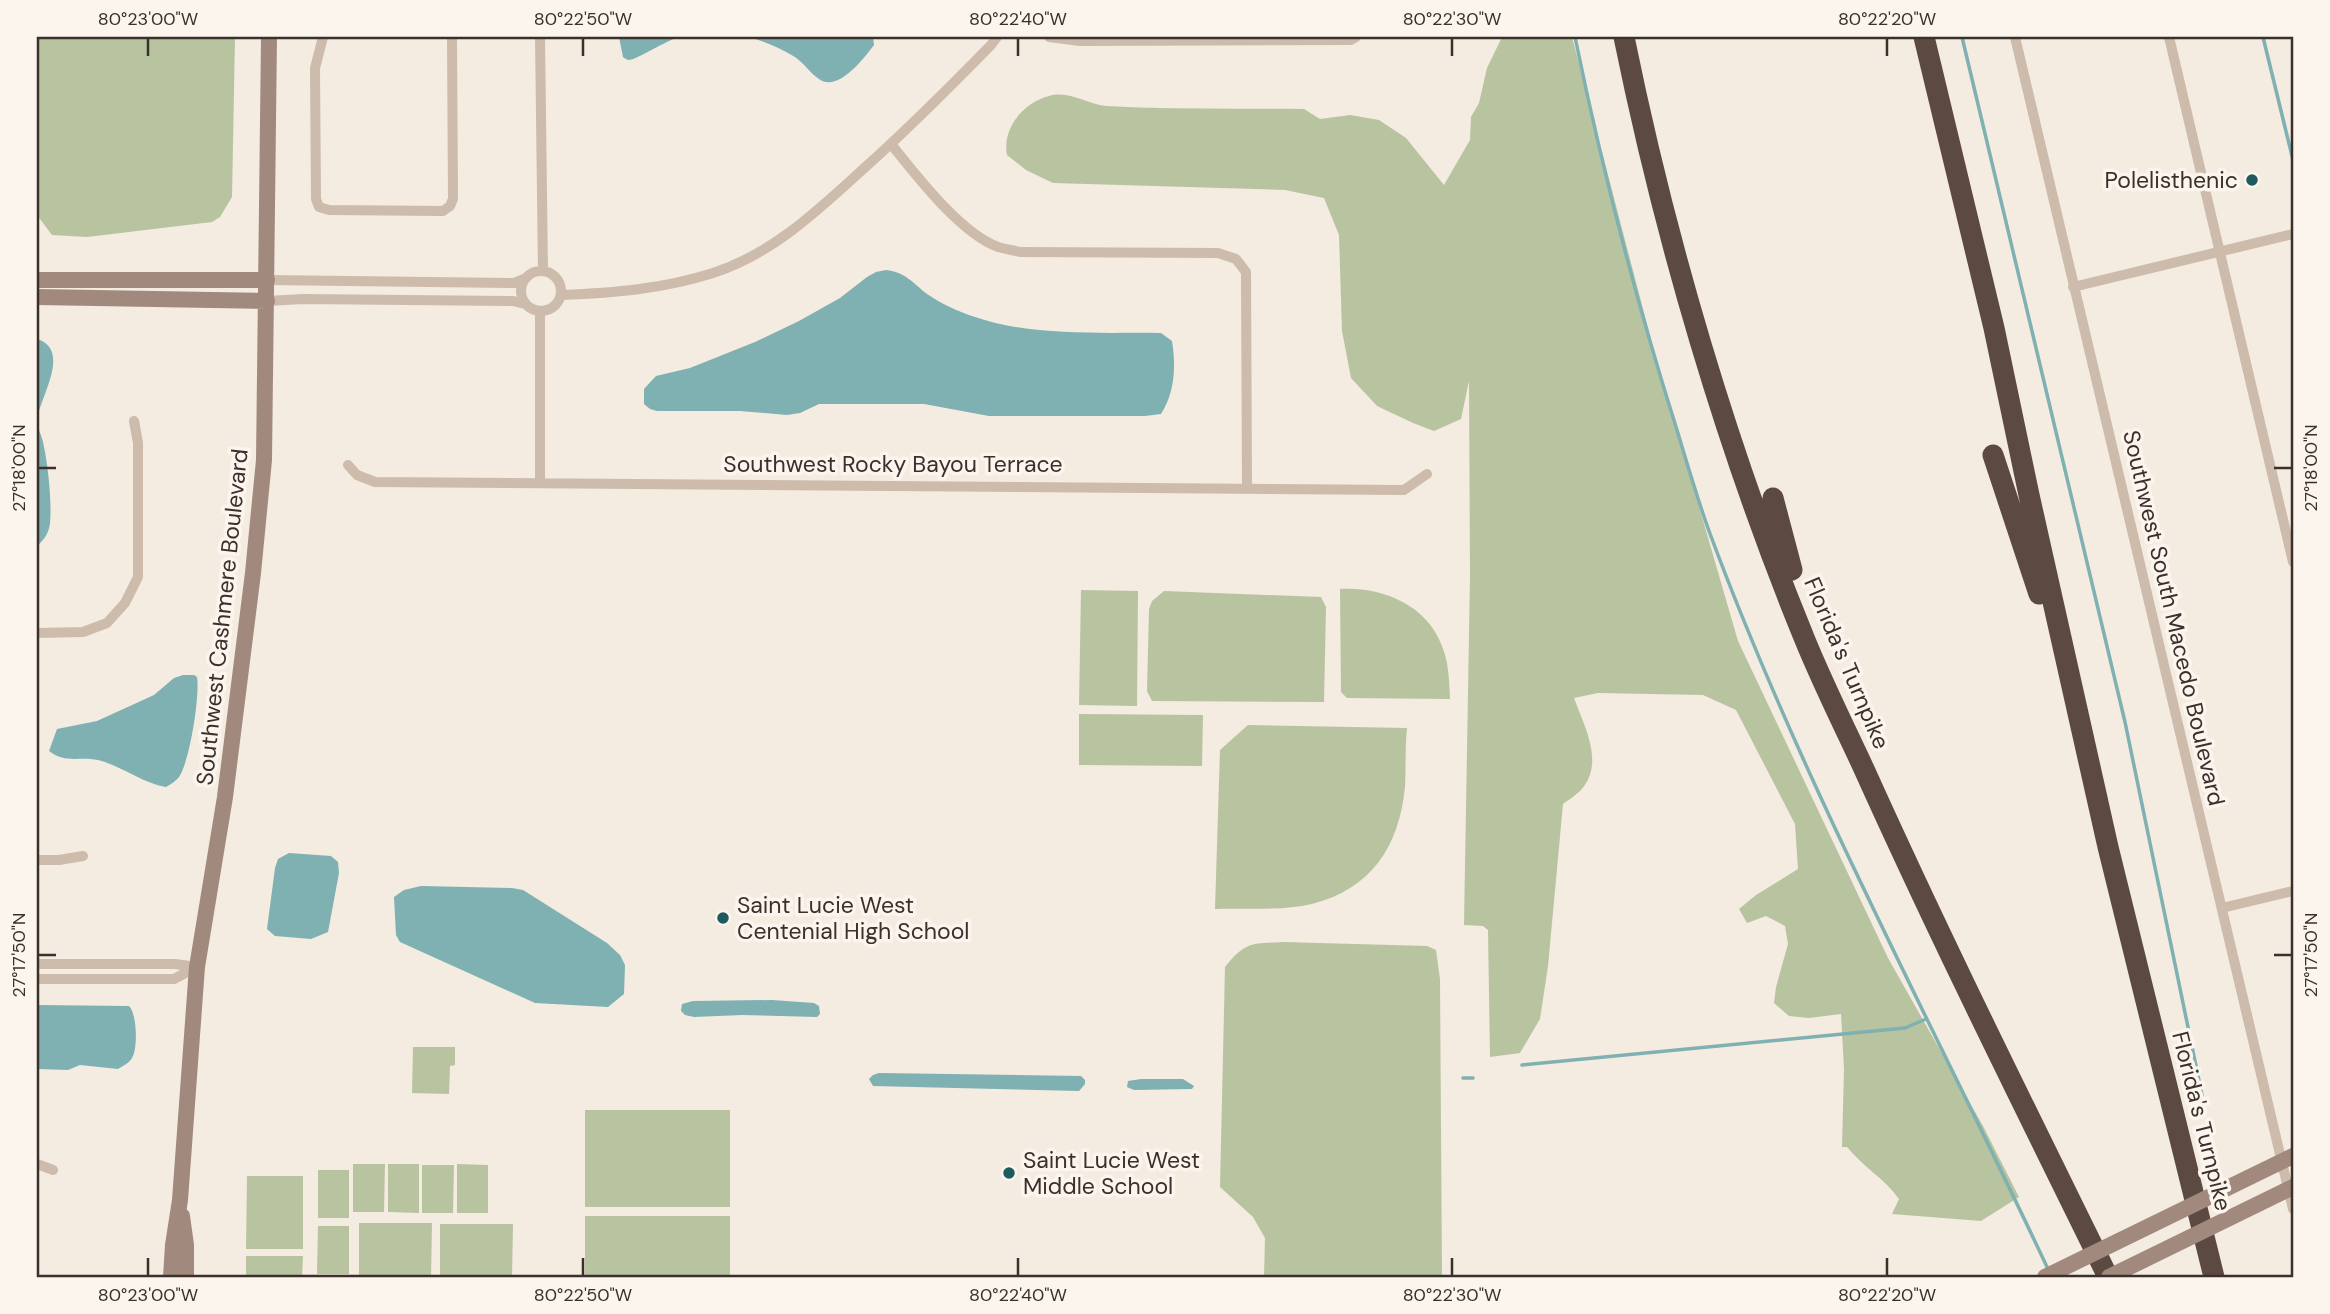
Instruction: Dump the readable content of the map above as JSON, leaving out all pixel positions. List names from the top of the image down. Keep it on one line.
{"streets":{"highway":["Florida's Turnpike"],"street":["Southwest Rocky Bayou Terrace","Southwest Cashmere Boulevard","Southwest South Macedo Boulevard"]},"places":["Polelisthenic","Saint Lucie West Centenial High School","Saint Lucie West Middle School"],"coordinates":["80°23'00\"W","80°22'50\"W","80°22'40\"W","80°22'30\"W","80°22'20\"W","27°18'00\"N","27°17'50\"N"]}
